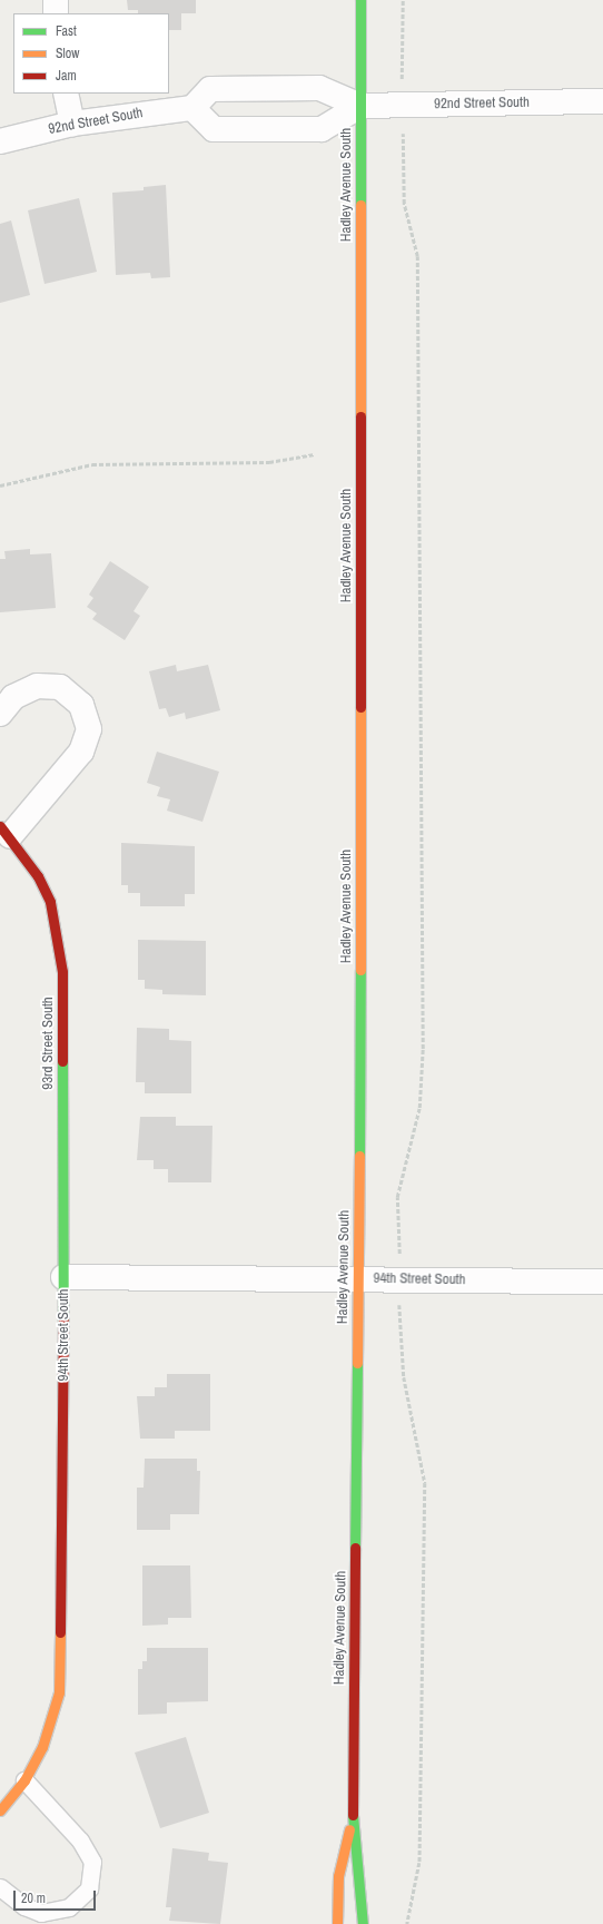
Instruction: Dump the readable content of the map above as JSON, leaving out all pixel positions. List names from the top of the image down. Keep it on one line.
{"streets":{"street":["92nd Street South","Hadley Avenue South","93rd Street South","94th Street South"]},"crossings":[["92nd Street South","Hadley Avenue South"],["Hadley Avenue South","94th Street South"],["93rd Street South","94th Street South"]],"legend":["Fast","Slow","Jam"],"scale_bar":"20 m"}
